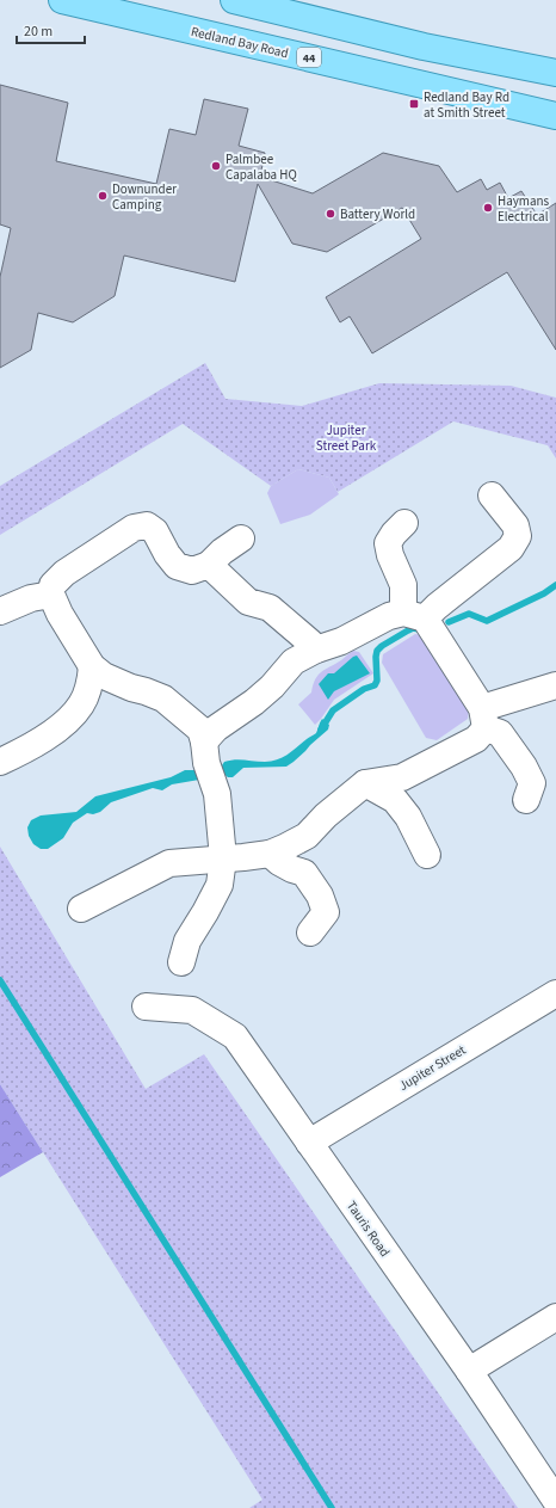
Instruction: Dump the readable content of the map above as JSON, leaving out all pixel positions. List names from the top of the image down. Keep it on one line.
{"streets":{"main road":["Redland Bay Road","44"],"street":["Jupiter Street","Tauris Road"]},"crossings":[["Jupiter Street","Tauris Road"]],"parks":["Jupiter Street Park"],"places":{"transit":["Redland Bay Rd at Smith Street"],"other":["Palmbee Capalaba HQ","Downunder Camping","Haymans Electrical","Battery World"]},"scale_bar":"20 m"}
